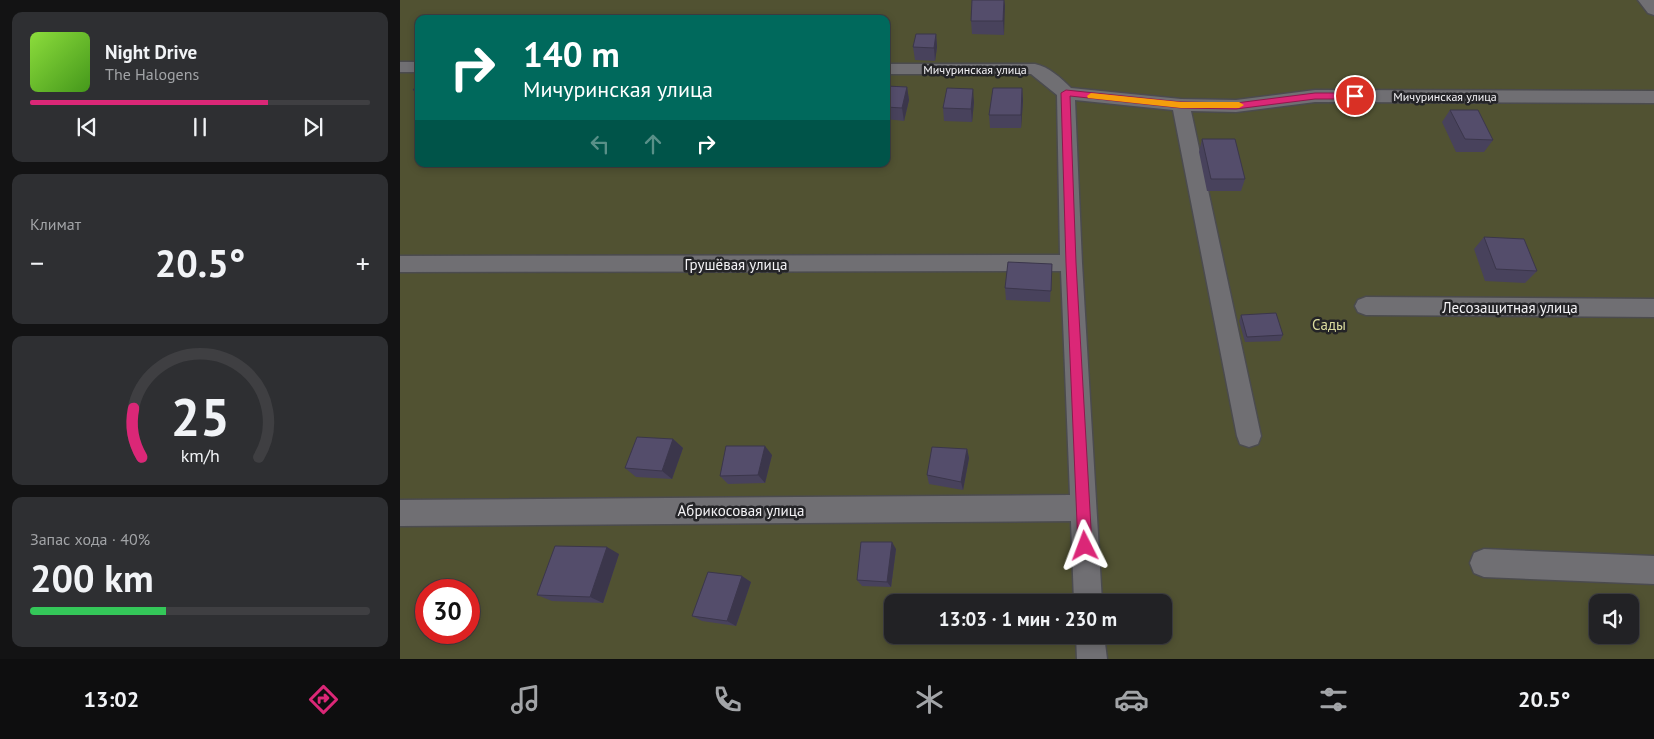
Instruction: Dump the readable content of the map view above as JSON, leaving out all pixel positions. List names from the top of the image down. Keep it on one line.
{"streets":{"street":["Мичуринская улица","Грушёвая улица","Лесозащитная улица","Абрикосовая улица"]},"parks":["Сады"],"page":{"turn":["140 m","Мичуринская улица"],"song":["Night Drive","The Halogens"],"tile":["Климат",["Запас хода · 40%","200 km"]],"heat":["−","20.5°","+"],"limit":"30","trip":"13:03 · 1 мин · 230 m","tabs":["13:02","20.5°"],"gauge":["25","km/h"]}}
